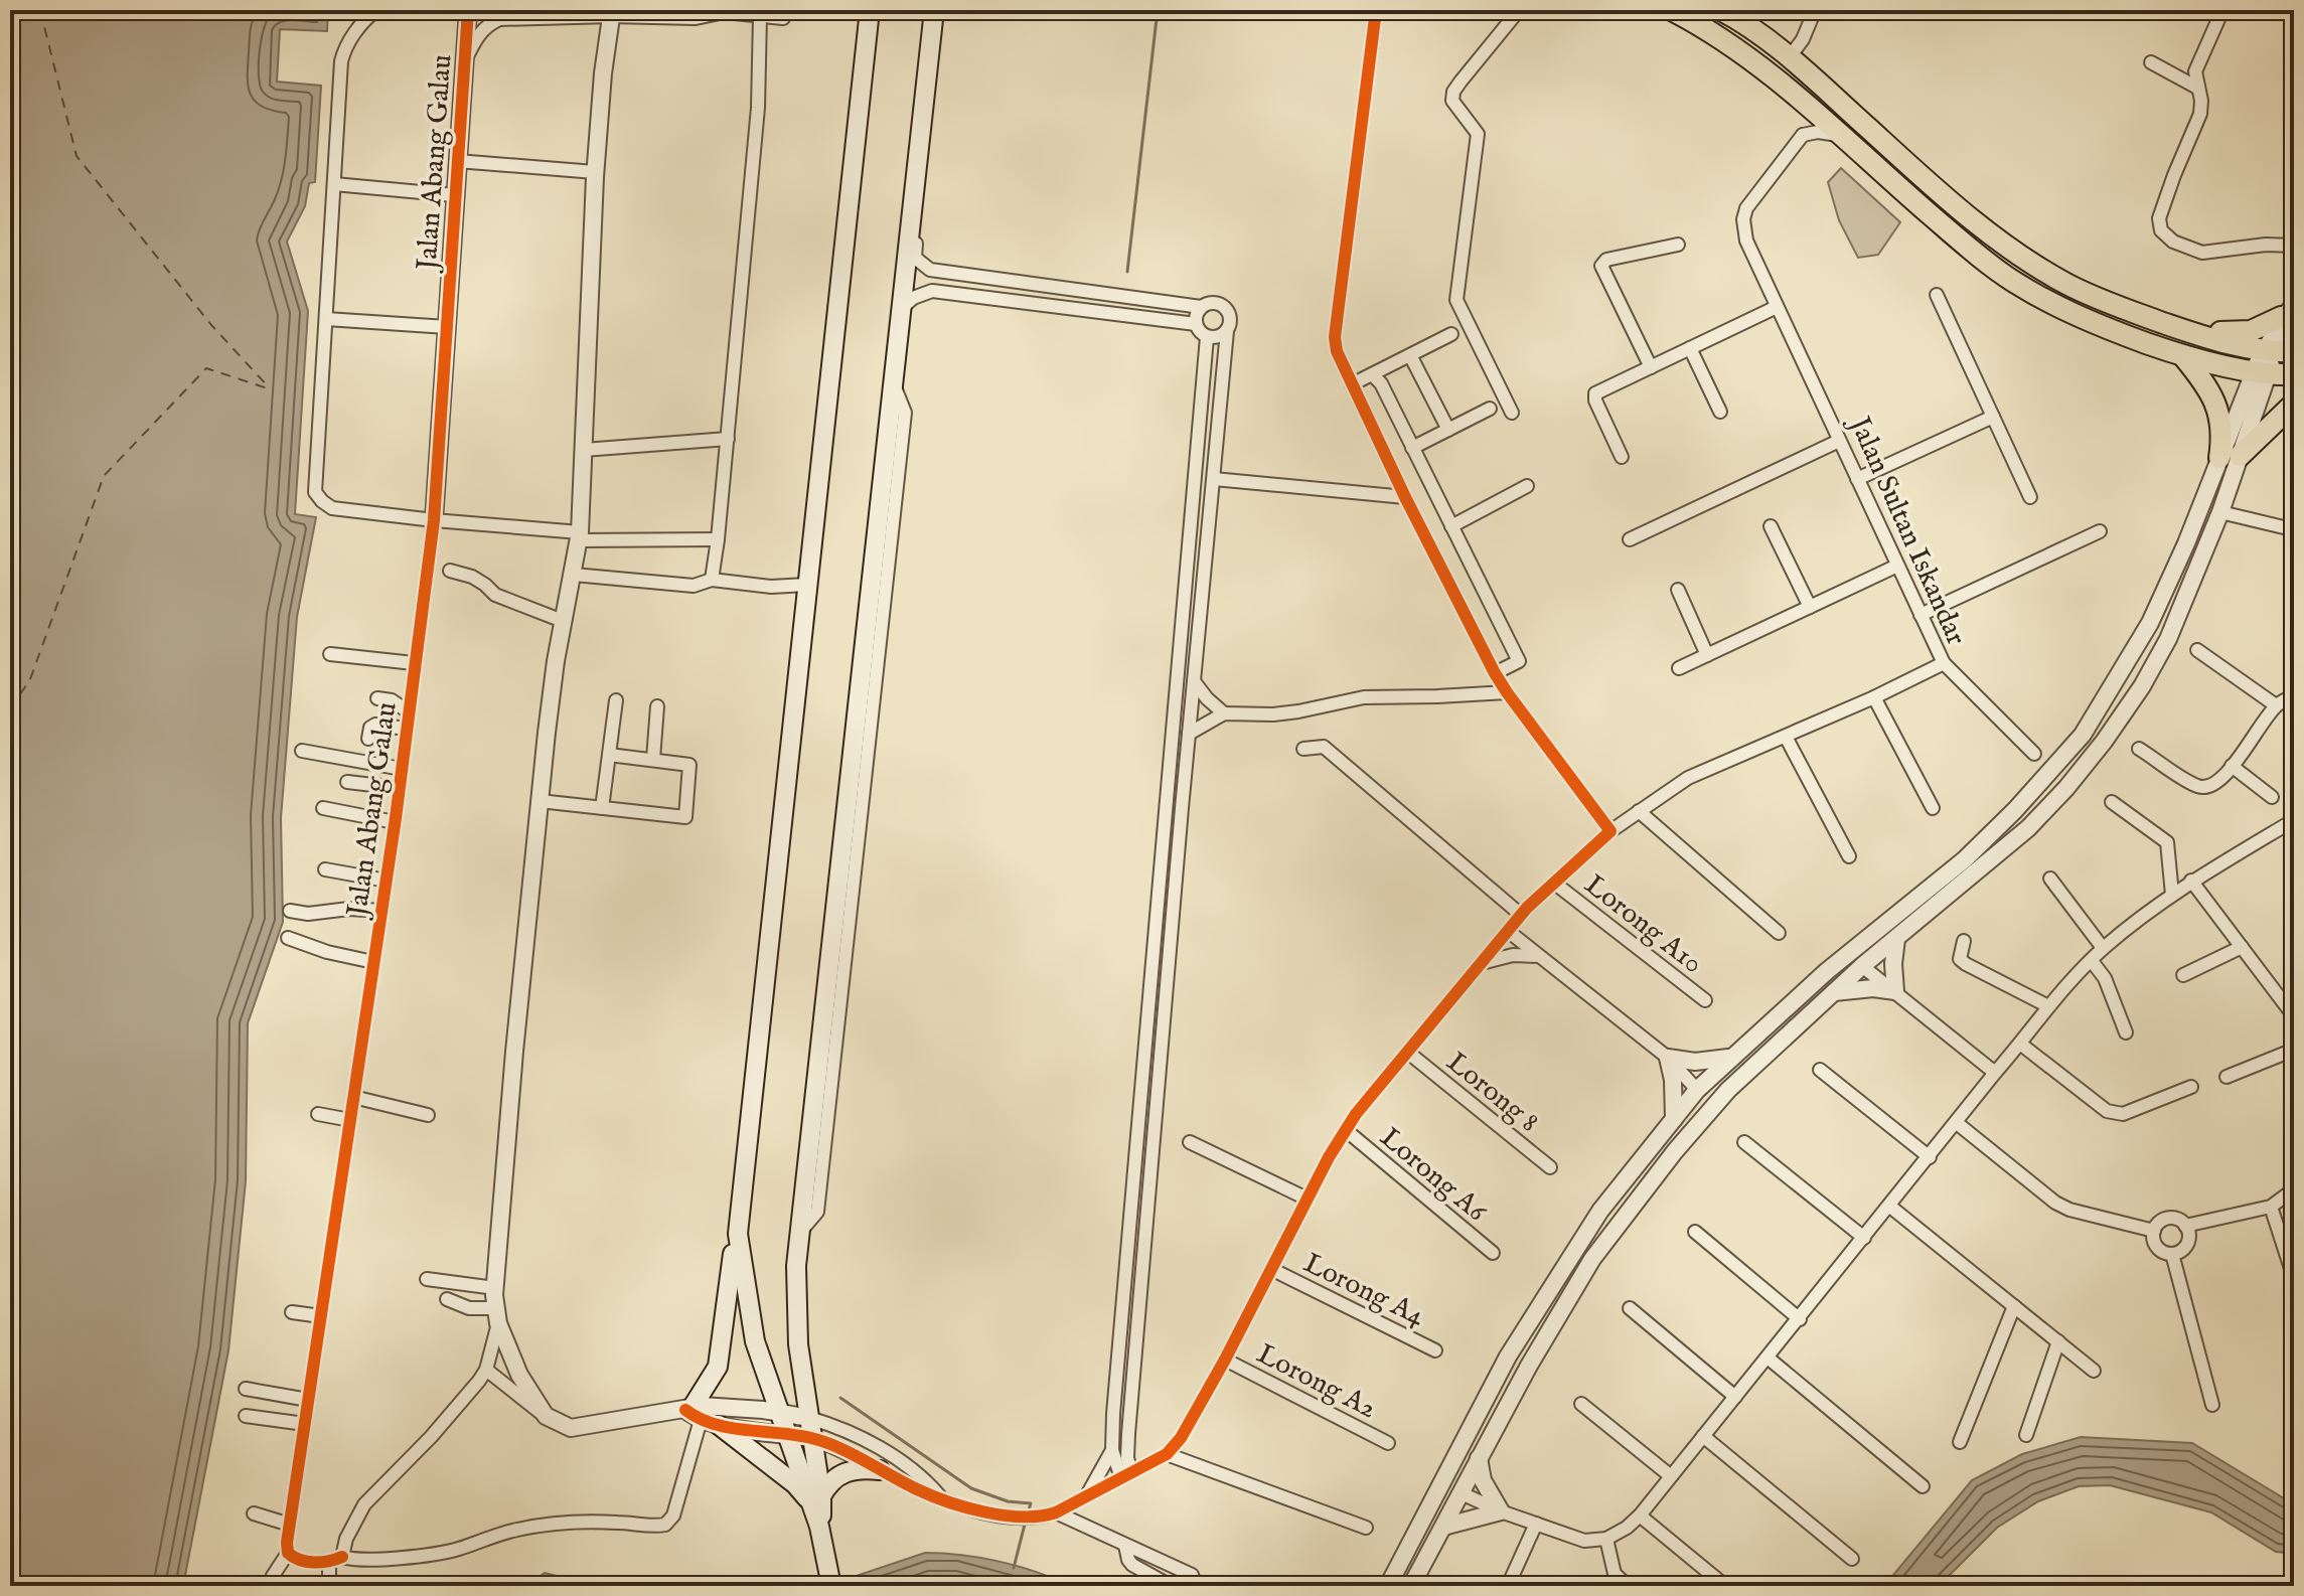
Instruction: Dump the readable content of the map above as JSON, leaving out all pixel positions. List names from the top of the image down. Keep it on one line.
{"streets":{"street":["Jalan Abang Galau","Jalan Sultan Iskandar","Lorong A10","Lorong 8","Lorong A6","Lorong A4","Lorong A2"]},"crossings":[["Jalan Sultan Iskandar","Lorong A10"],["Jalan Sultan Iskandar","Lorong 8"],["Jalan Sultan Iskandar","Lorong A6"],["Jalan Sultan Iskandar","Lorong A4"],["Jalan Sultan Iskandar","Lorong A2"]]}
